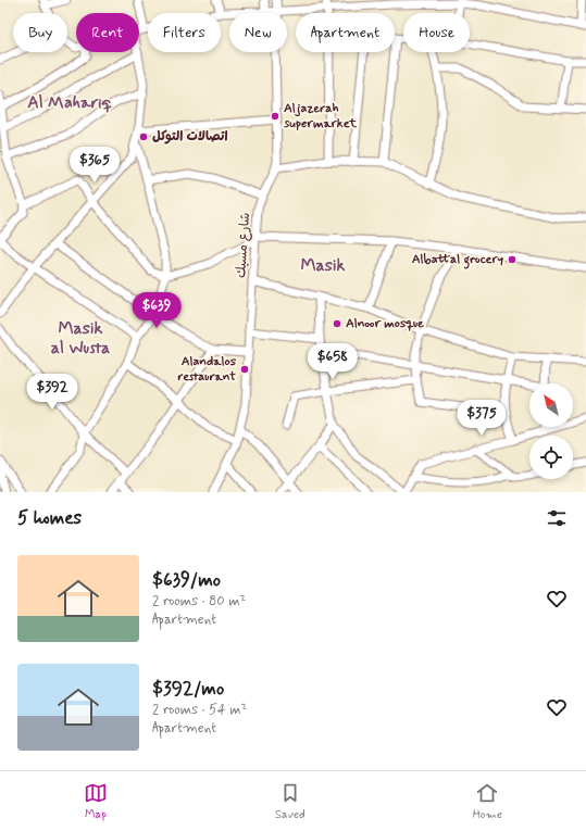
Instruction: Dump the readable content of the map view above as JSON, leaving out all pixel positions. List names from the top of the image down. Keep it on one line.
{"streets":{"street":["شارع مسيك"]},"districts":["Al Mahariq","Masik","Masik al Wusta"],"places":["Aljazerah supermarket","اتصالات التوكل","Albattal grocery","Alnoor mosque","Alandalos restaurant"],"north":"top left","page":{"chip":["Buy","Rent","Filters","New","Apartment","House"],"price":["$365","$639","$658","$392","$375"],"heading":"5 homes","list":[{"name":"$639/mo","note":"2 rooms · 80 m² · Apartment"},{"name":"$392/mo","note":"2 rooms · 54 m² · Apartment"}],"tabs":["Map","Saved","Home"]}}
